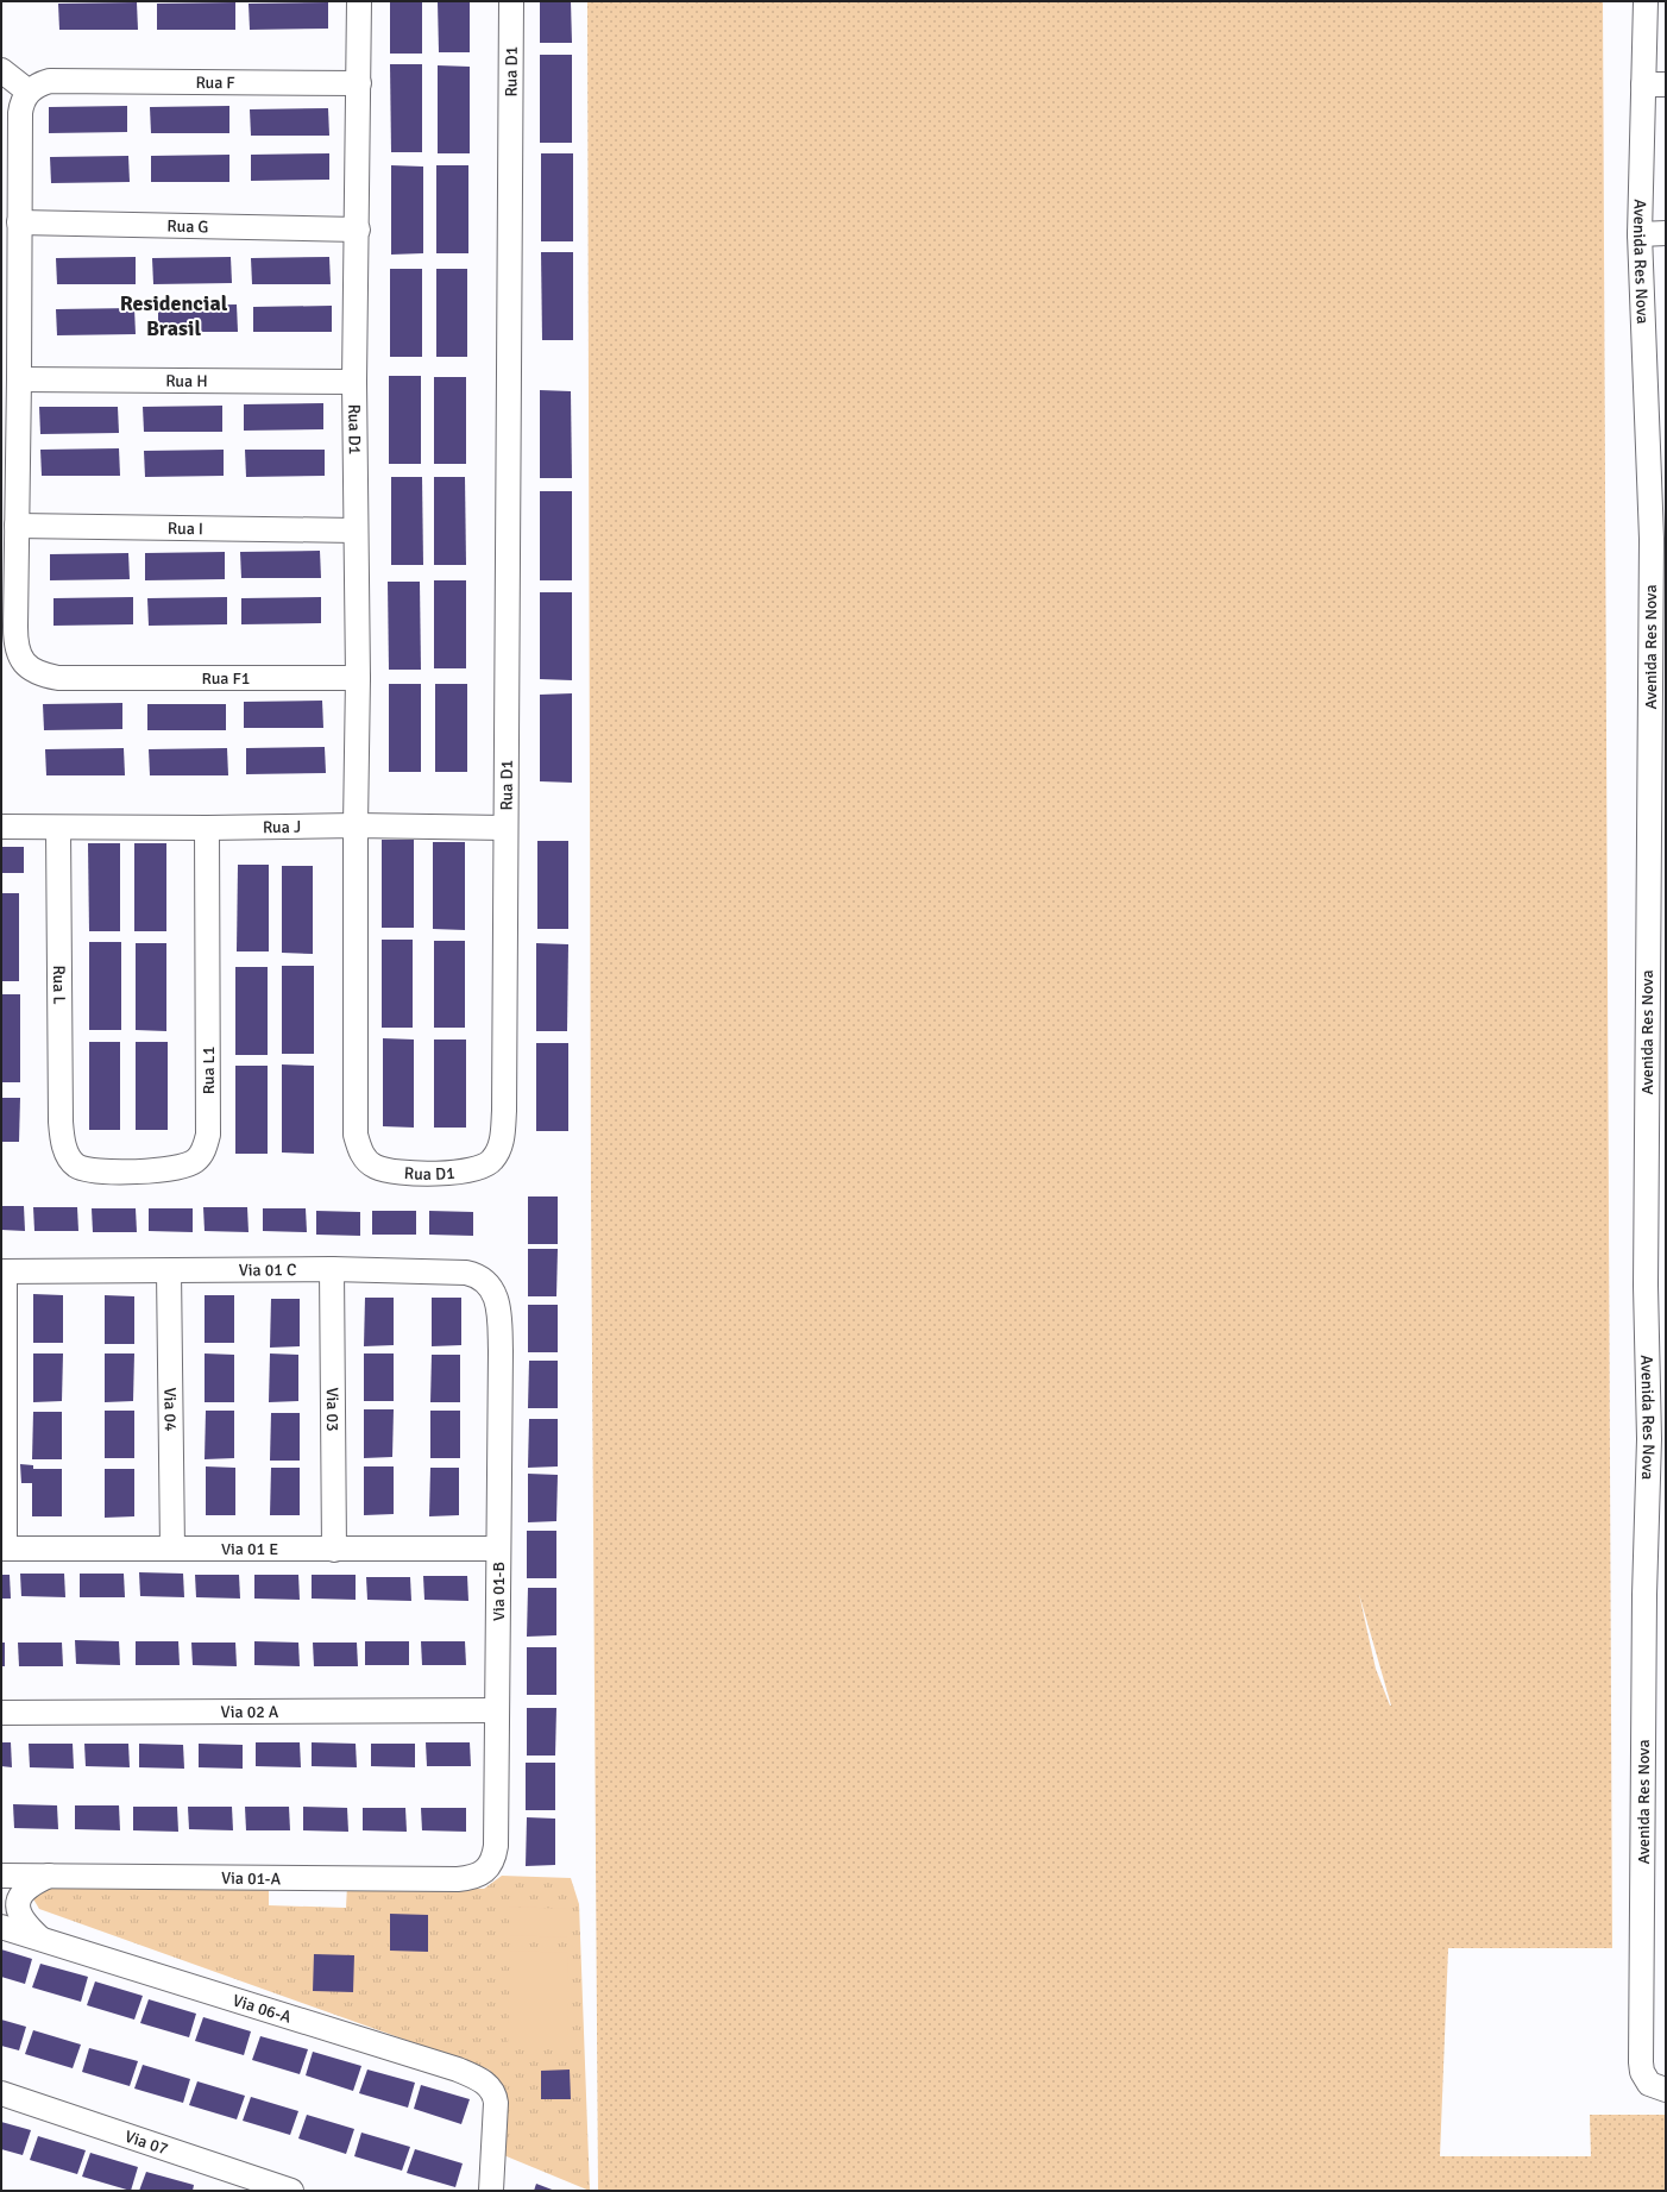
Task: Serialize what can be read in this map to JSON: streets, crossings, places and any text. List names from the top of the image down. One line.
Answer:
{"streets":{"street":["Rua D1","Rua F","Rua G","Avenida Res Nova","Rua H","Rua I","Rua F1","Rua J","Rua L","Rua L1","Via 01 C","Via 04","Via 03","Via 01 E","Via 01-B","Via 02 A","Via 01-A","Via 06-A","Via 07"]},"crossings":[["Rua D1","Rua F"],["Rua D1","Rua G"],["Rua D1","Rua H"],["Rua D1","Rua I"],["Rua D1","Rua F1"],["Rua D1","Rua J"],["Rua F","Rua F1"],["Rua G","Rua F1"],["Rua H","Rua F1"],["Rua I","Rua F1"],["Rua J","Rua L"],["Rua J","Rua L1"],["Rua L","Rua L1"],["Via 01 C","Via 04"],["Via 01 C","Via 03"],["Via 01 C","Via 01-B"],["Via 04","Via 01 E"],["Via 03","Via 01 E"],["Via 01 E","Via 01-B"],["Via 01-B","Via 02 A"],["Via 01-B","Via 01-A"]],"districts":["Residencial Brasil"]}
